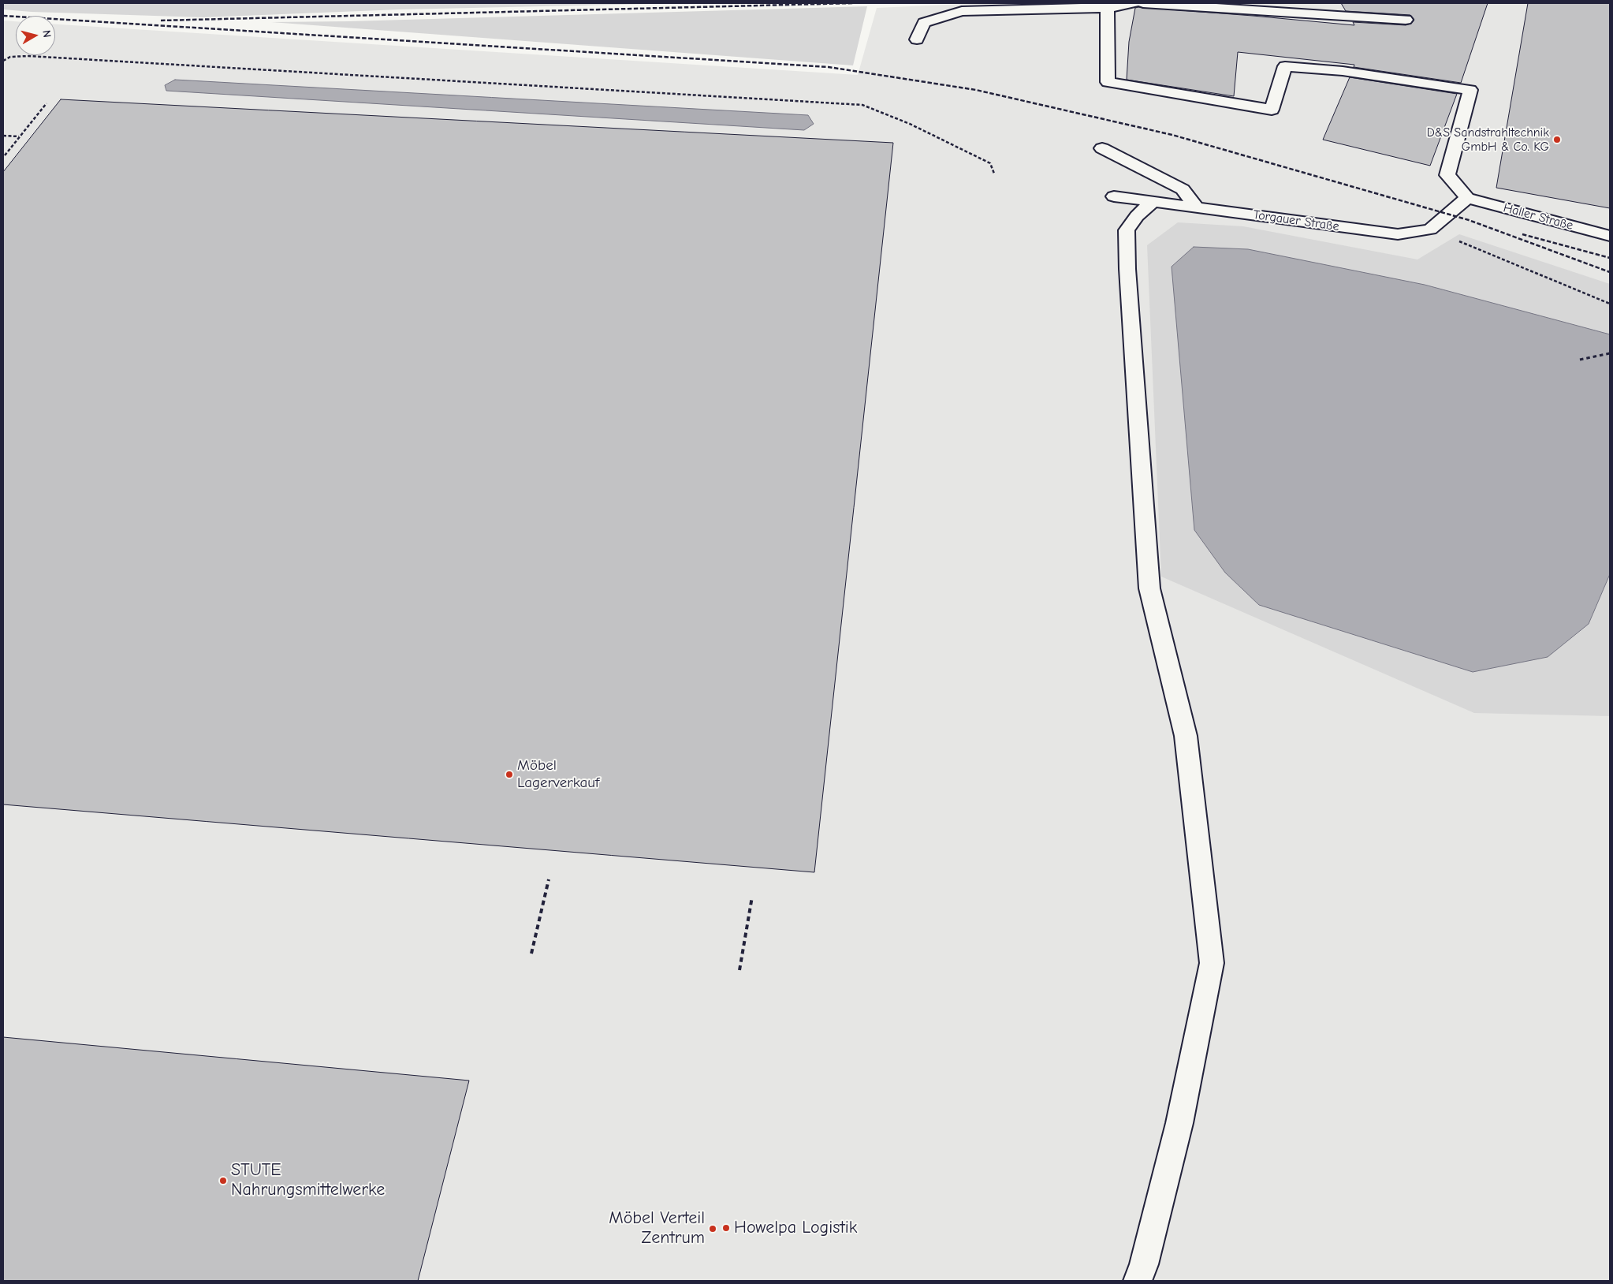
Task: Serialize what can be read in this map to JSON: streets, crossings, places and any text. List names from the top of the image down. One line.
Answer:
{"streets":{"lane":["Haller Straße","Torgauer Straße"]},"places":["D&S Sandstrahltechnik GmbH & Co. KG","Möbel Lagerverkauf","STUTE Nahrungsmittelwerke","Howelpa Logistik","Möbel Verteil Zentrum"],"north":"right"}
